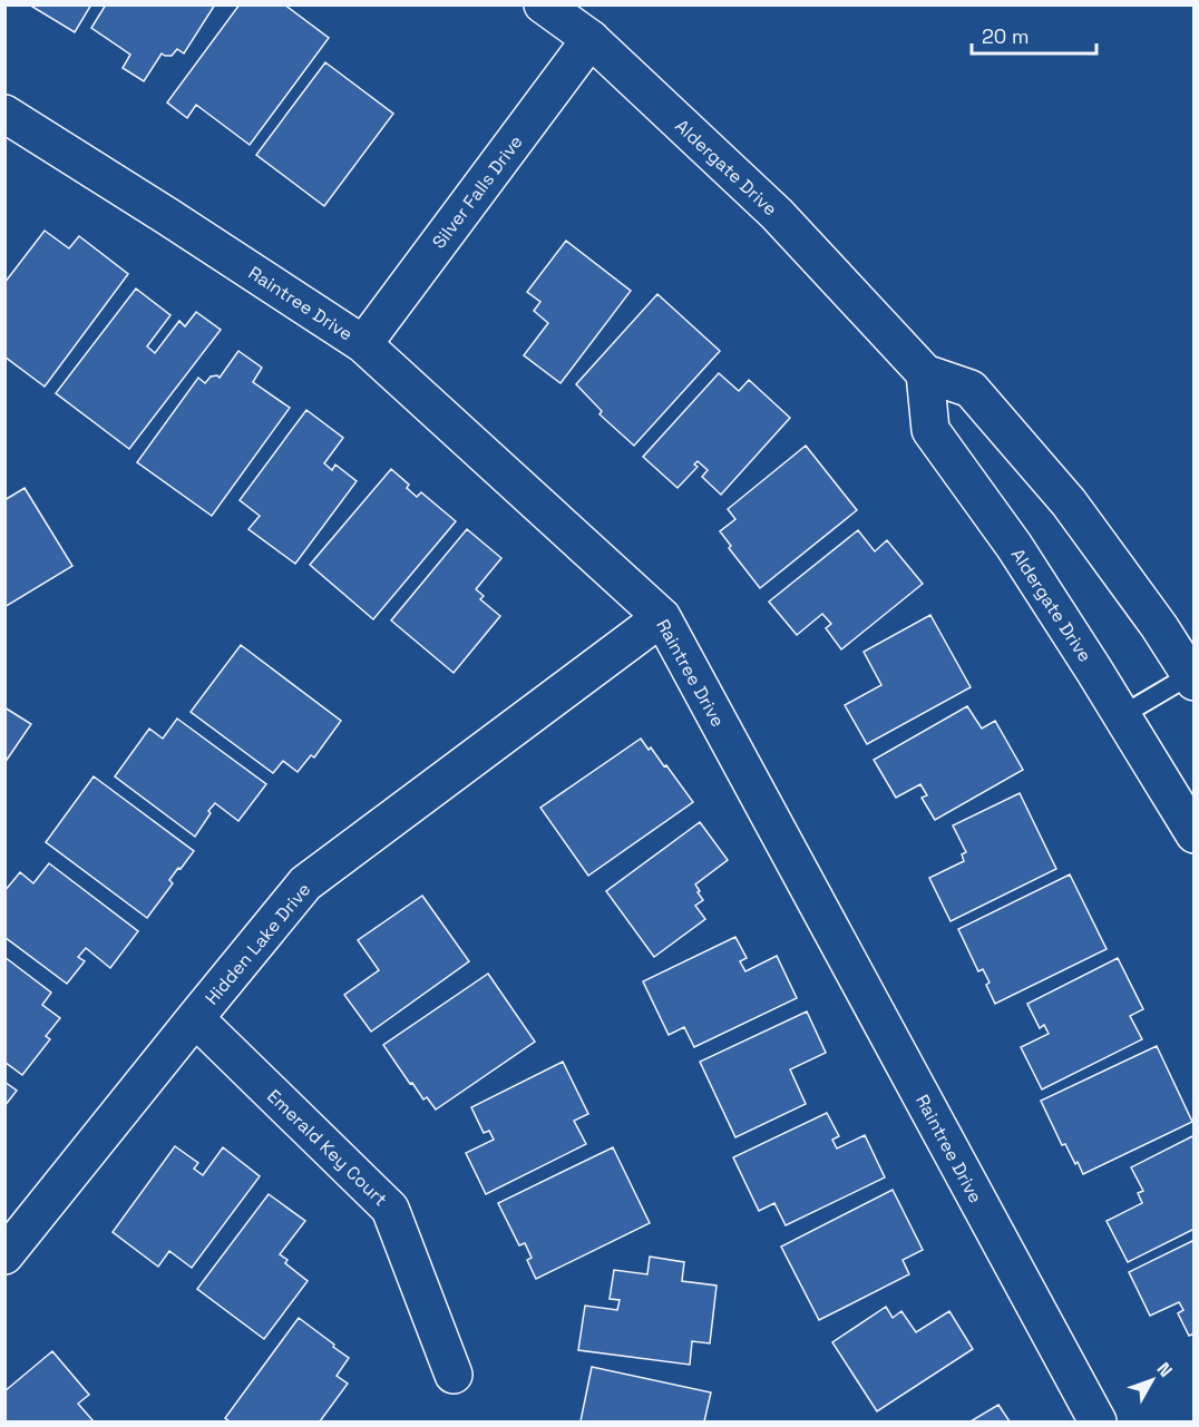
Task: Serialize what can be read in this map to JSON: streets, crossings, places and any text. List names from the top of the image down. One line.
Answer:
{"streets":{"street":["Aldergate Drive","Silver Falls Drive","Raintree Drive","Hidden Lake Drive","Emerald Key Court"]},"crossings":[["Aldergate Drive","Silver Falls Drive"],["Silver Falls Drive","Raintree Drive"],["Raintree Drive","Hidden Lake Drive"],["Hidden Lake Drive","Emerald Key Court"]],"scale_bar":"20 m","north":"top right"}
